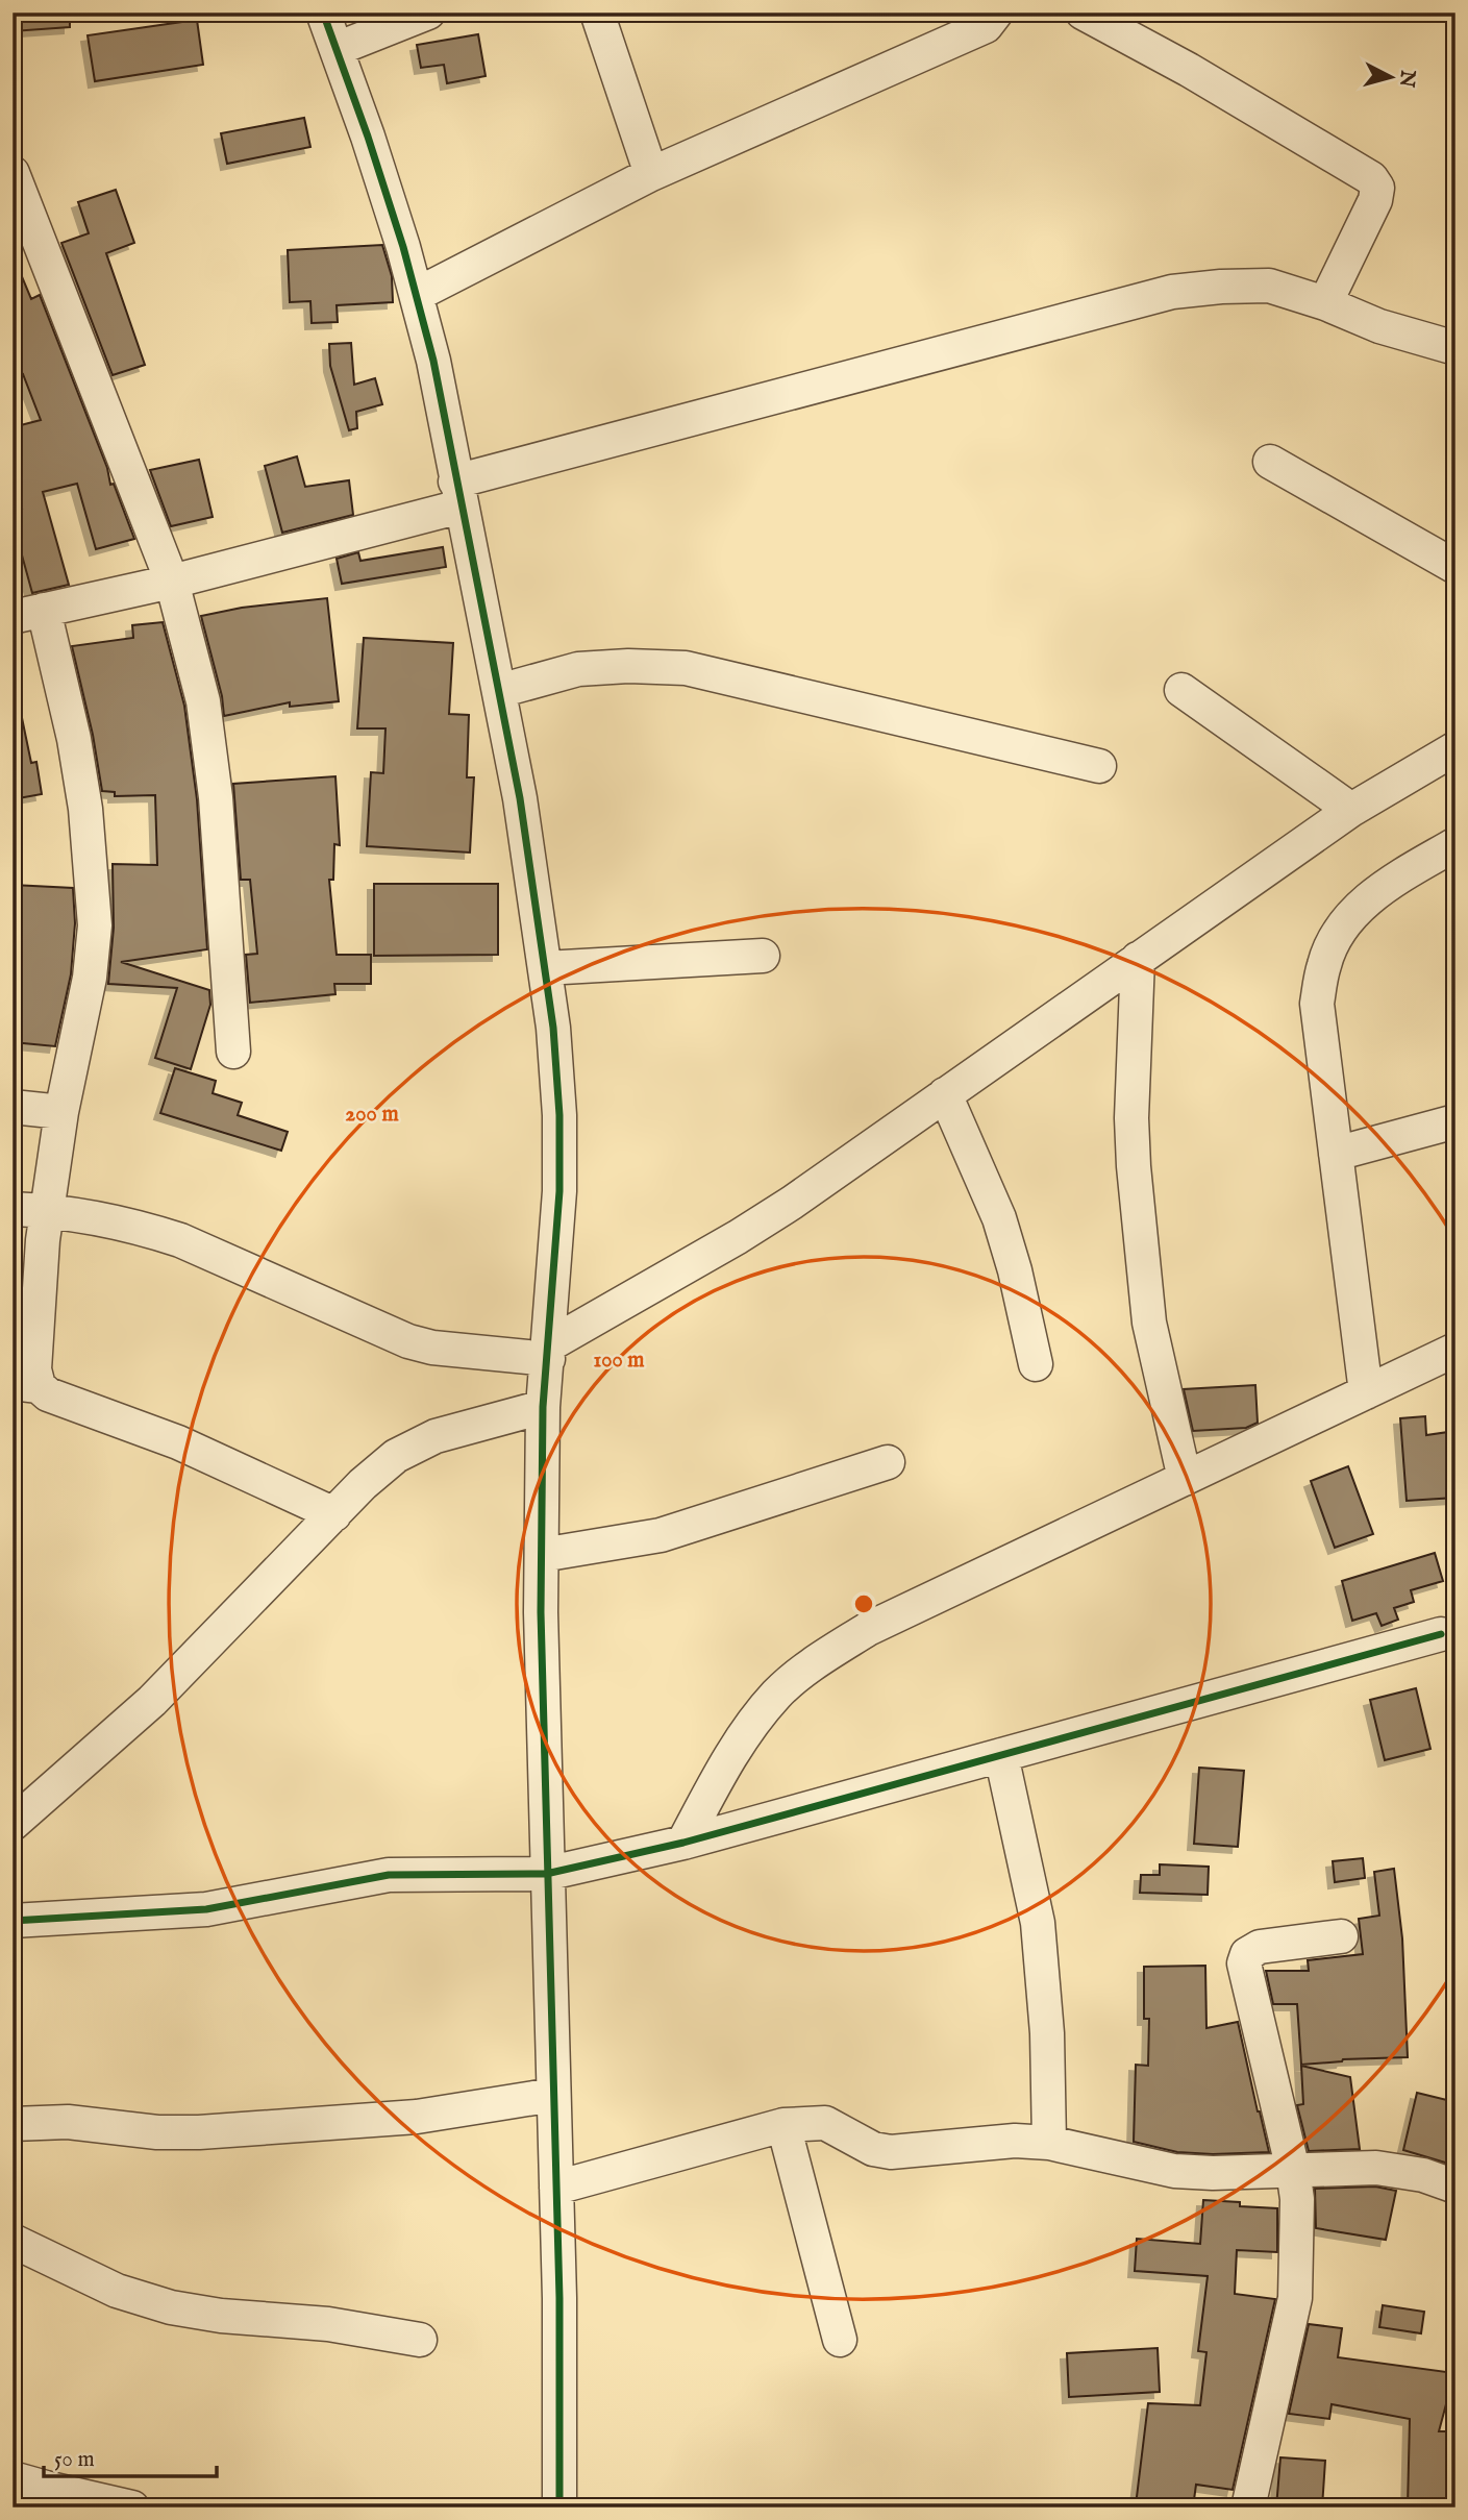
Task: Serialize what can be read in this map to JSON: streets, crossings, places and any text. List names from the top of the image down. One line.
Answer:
{"scale_bar":"50 m","north":"right","rings":["200 m","100 m"]}
